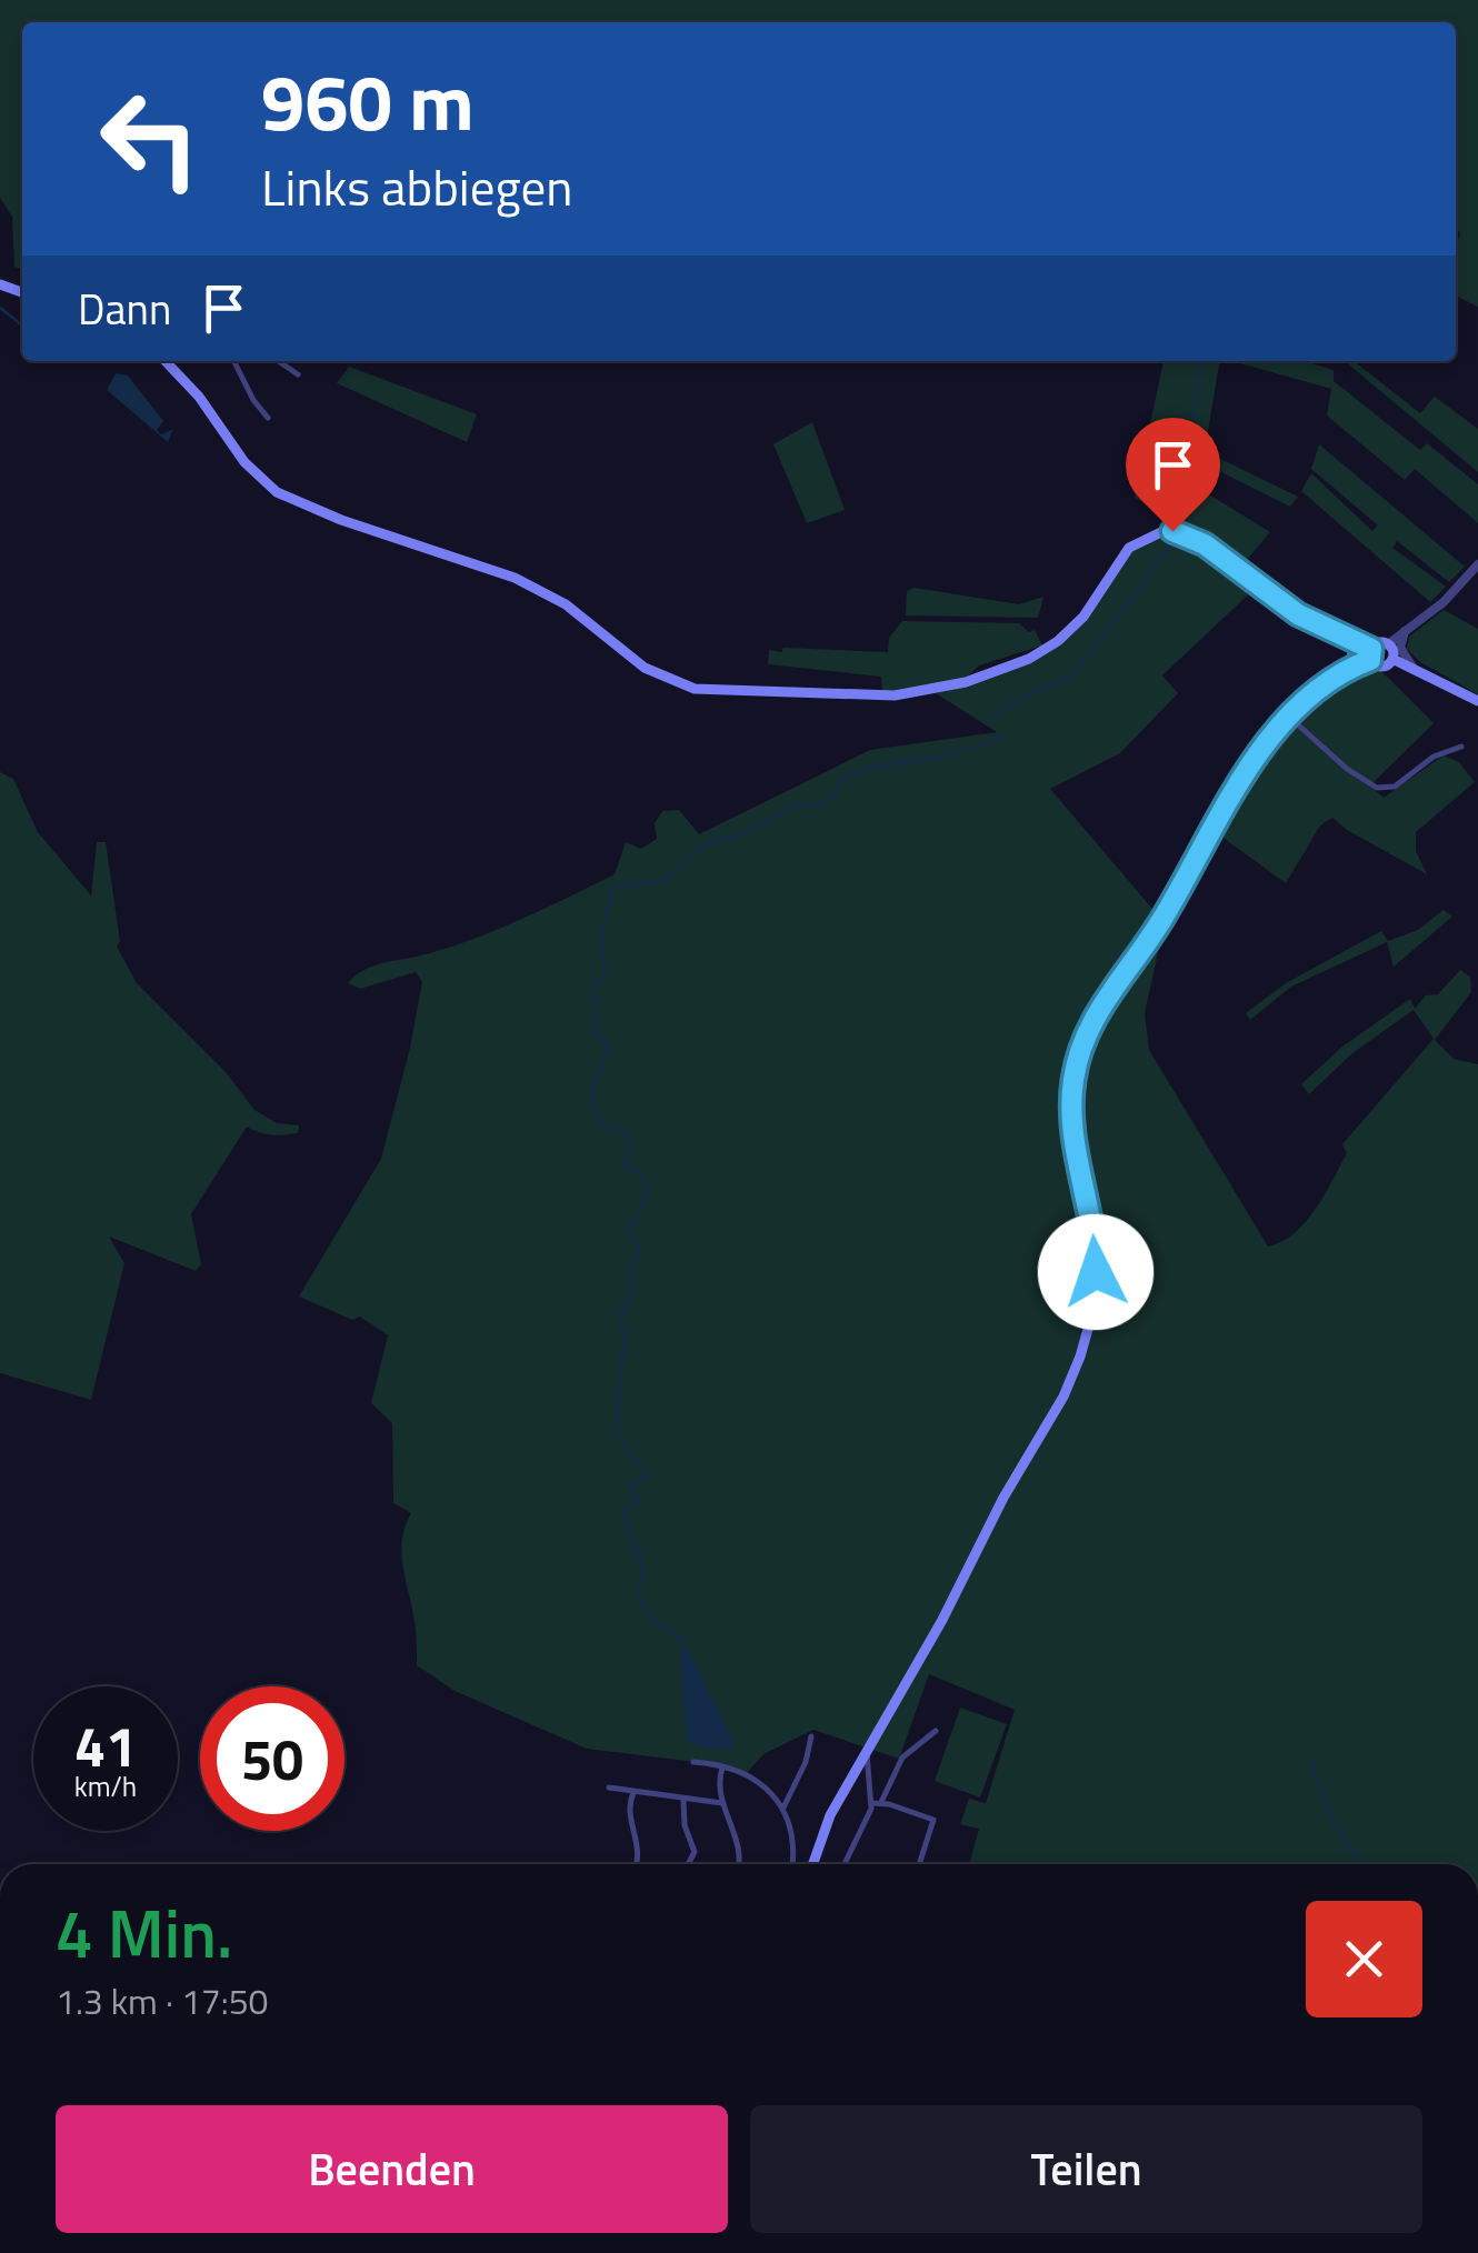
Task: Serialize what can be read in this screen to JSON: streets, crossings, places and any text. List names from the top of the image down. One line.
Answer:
{"page":{"turn":["960 m","Links abbiegen"],"then":"Dann","speed":"41 km/h","limit":"50","heading":["4 Min.","1.3 km · 17:50"],"buttons":["Beenden","Teilen"]}}
